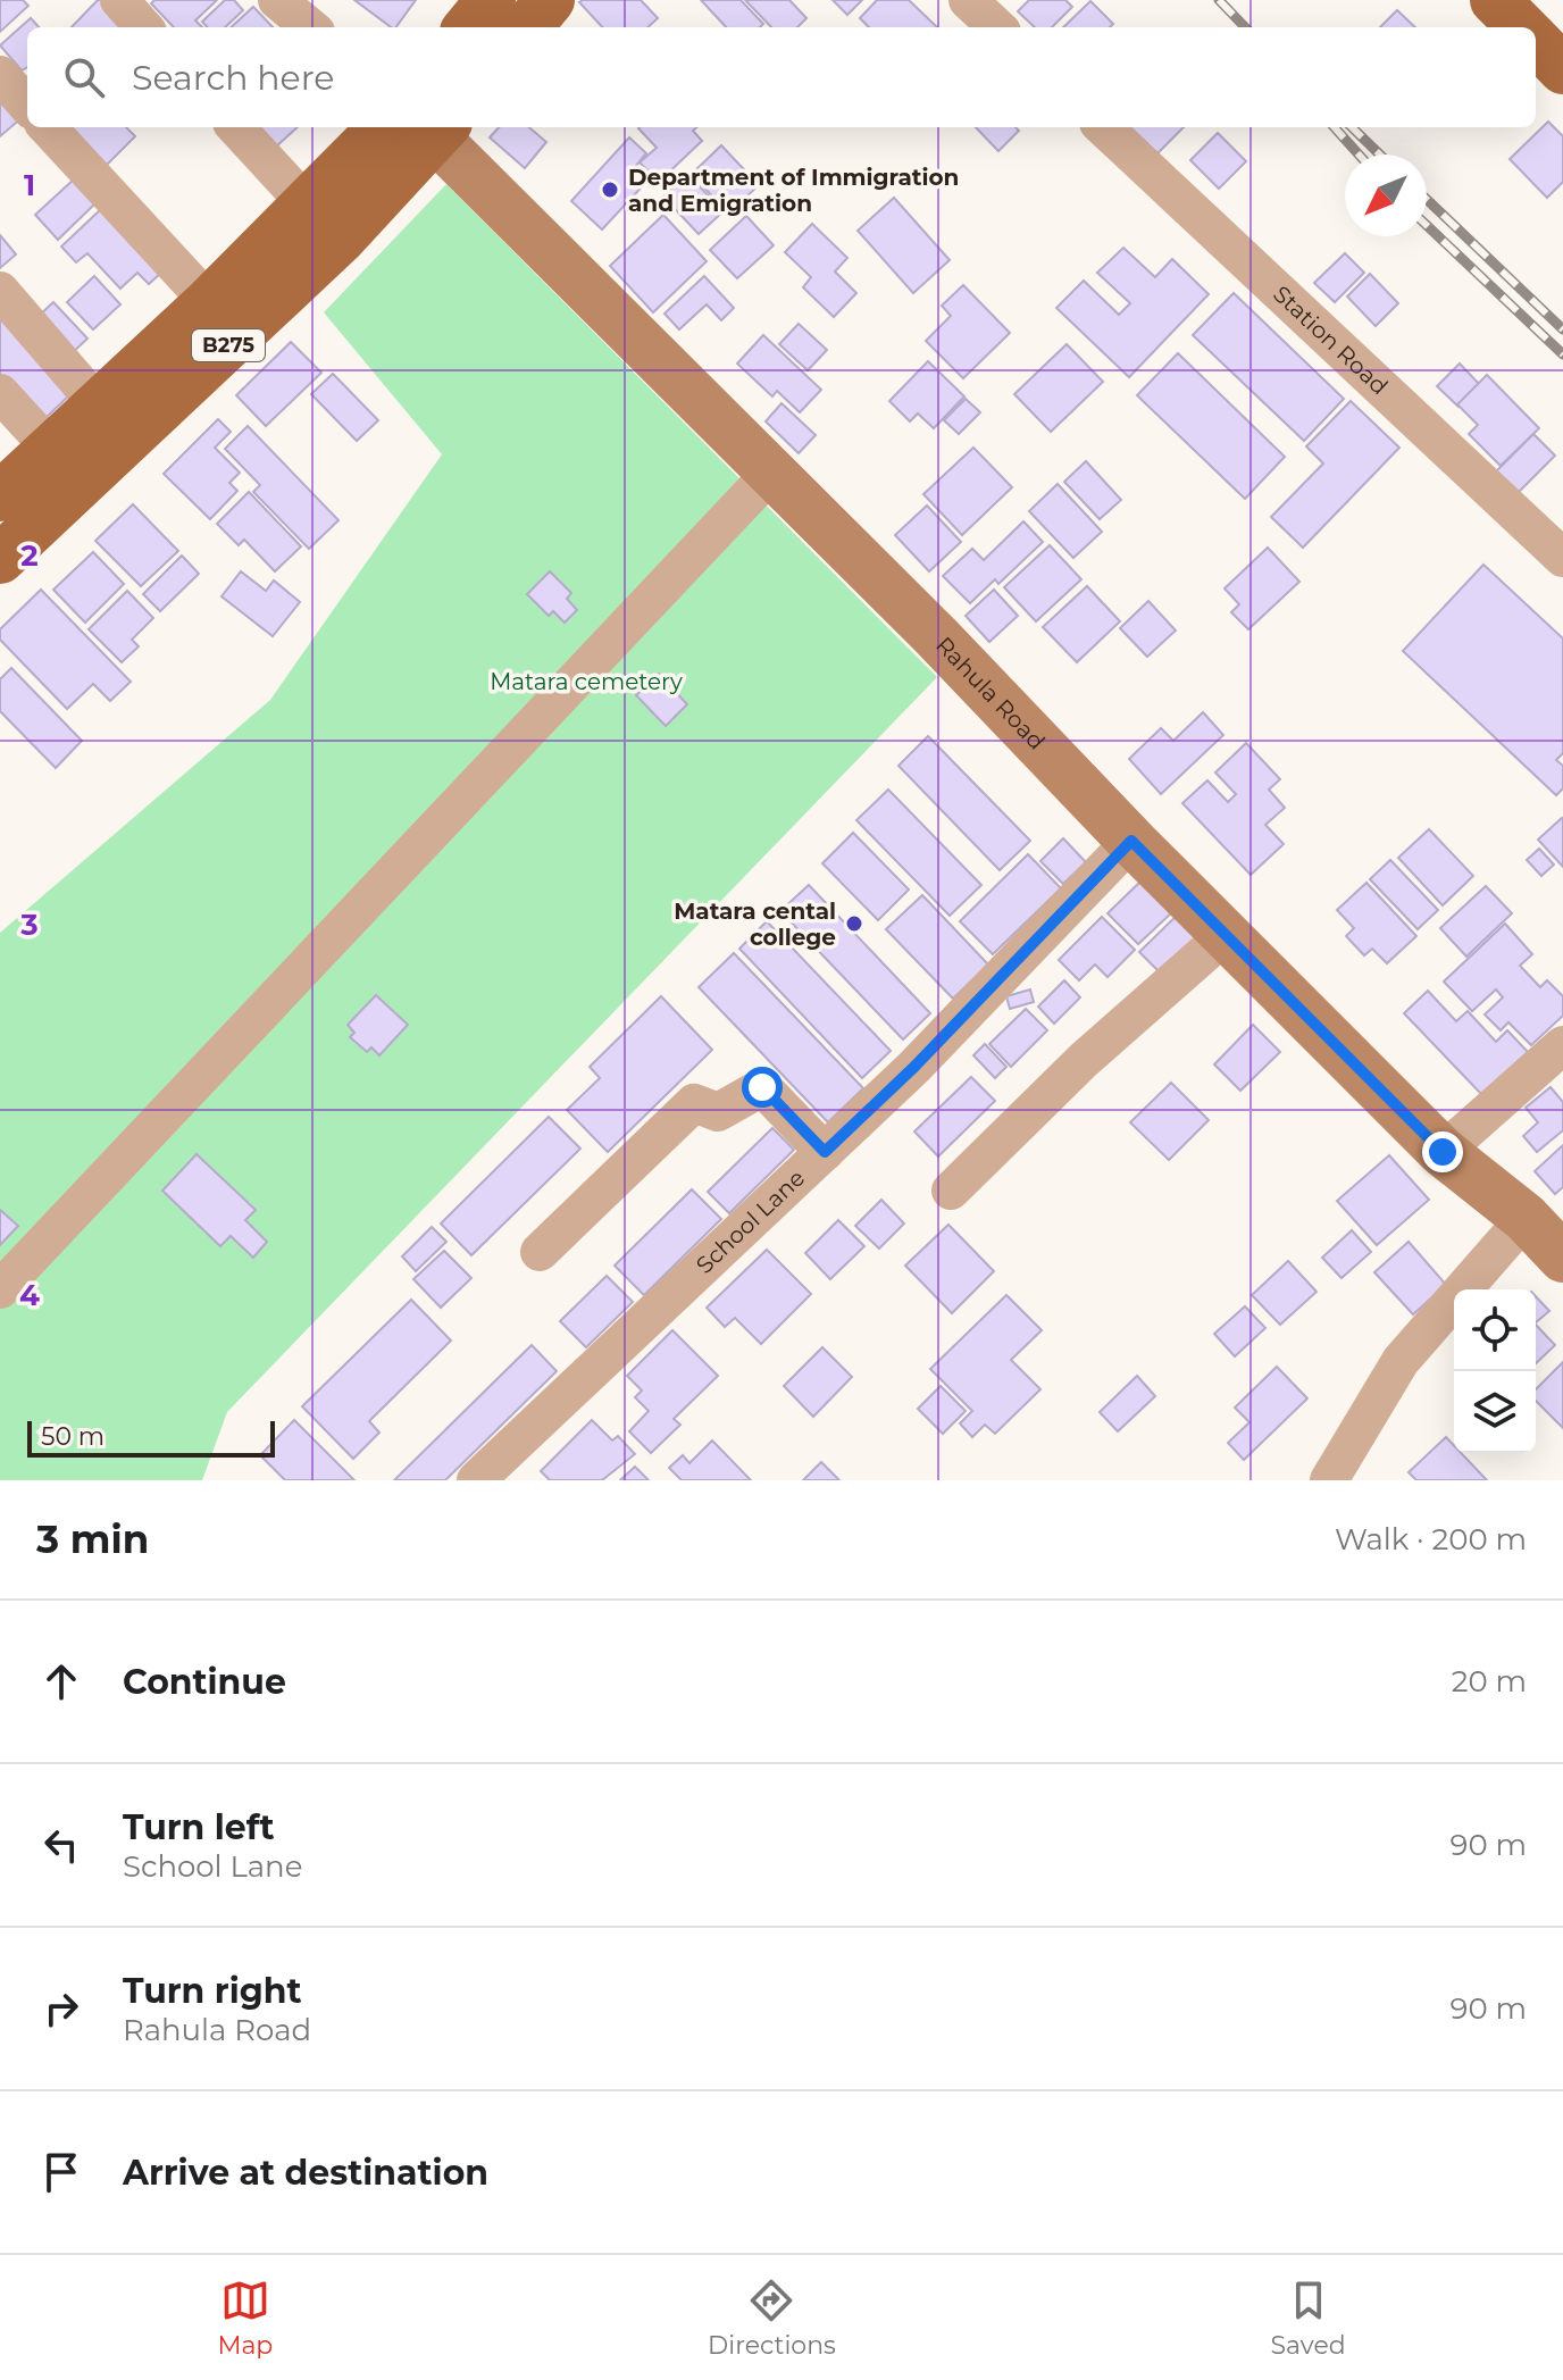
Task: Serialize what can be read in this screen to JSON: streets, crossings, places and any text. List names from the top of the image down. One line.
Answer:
{"streets":{"main road":["B275","Rahula Road"],"street":["Station Road","School Lane"]},"crossings":[["B275","Rahula Road"],["Rahula Road","School Lane"]],"parks":["Matara cemetery"],"places":["Department of Immigration and Emigration","Matara cental college"],"scale_bar":"50 m","north":"bottom left","page":{"search":"Search here","scale":"50 m","heading":["3 min","Walk · 200 m"],"list":[["Continue","20 m"],["Turn left","School Lane","90 m"],["Turn right","Rahula Road","90 m"],"Arrive at destination"],"nav":["Map","Directions","Saved"]},"grid":{"rows":["1","2","3","4"]}}
